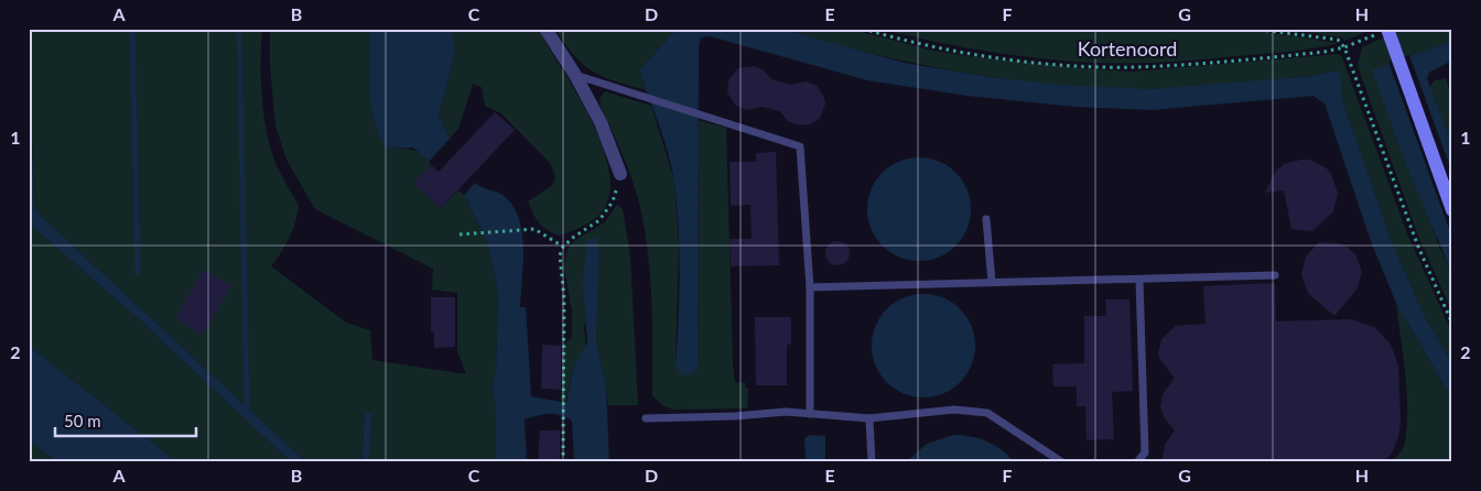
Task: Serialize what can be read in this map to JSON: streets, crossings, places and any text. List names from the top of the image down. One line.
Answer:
{"streets":{"path":["Kortenoord"]},"scale_bar":"50 m","grid":{"columns":["A","B","C","D","E","F","G","H"],"rows":["1","2"]}}
